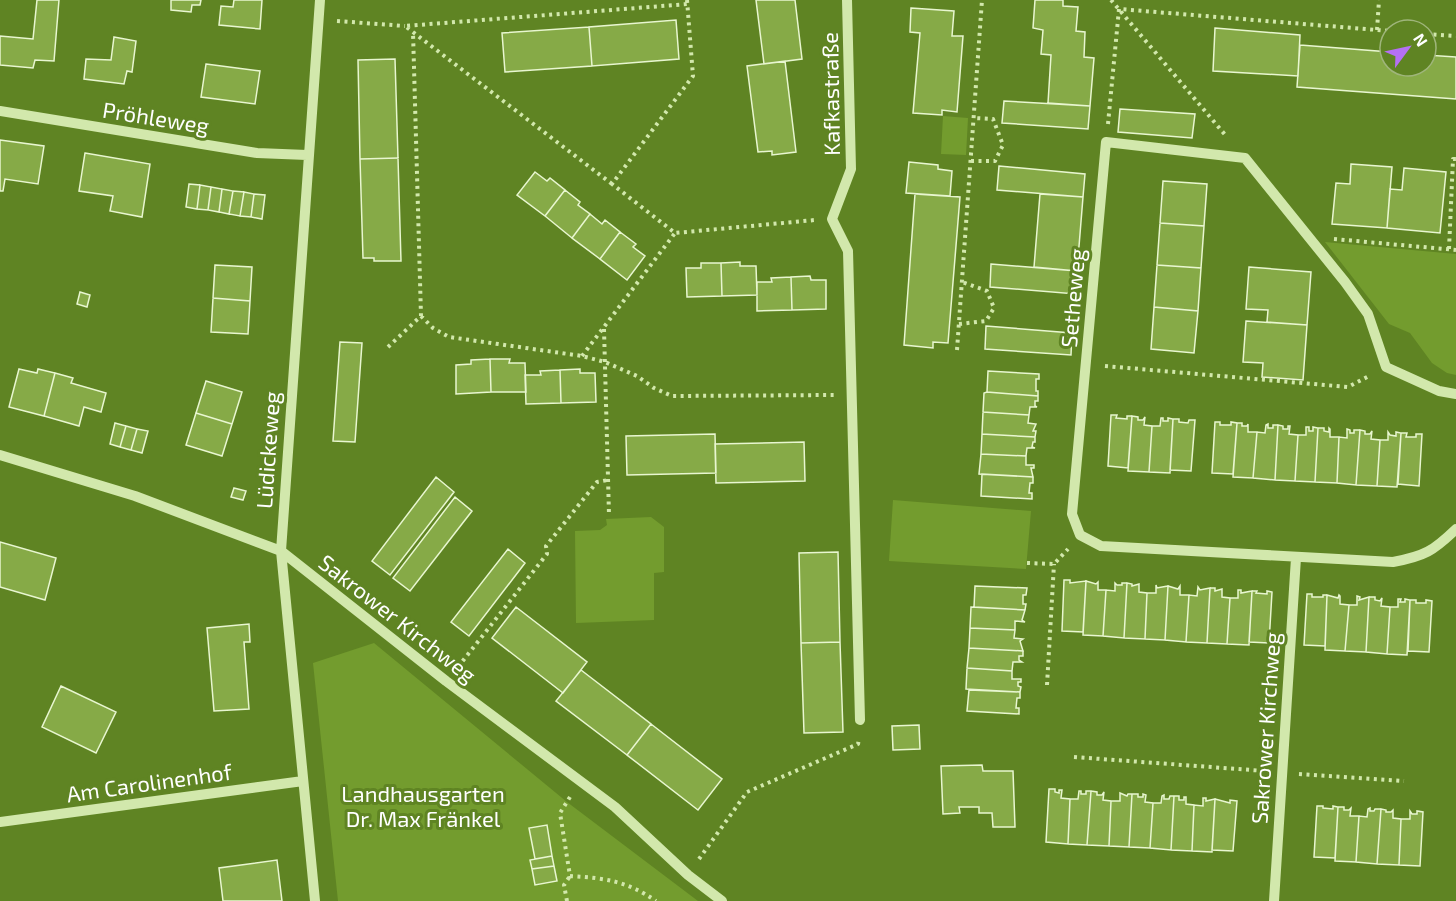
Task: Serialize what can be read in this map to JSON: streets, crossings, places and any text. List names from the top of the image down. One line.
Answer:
{"streets":{"street":["Kafkastraße","Pröhleweg","Setheweg","Lüdickeweg","Sakrower Kirchweg","Am Carolinenhof"]},"crossings":[["Pröhleweg","Lüdickeweg"],["Lüdickeweg","Sakrower Kirchweg"],["Lüdickeweg","Am Carolinenhof"]],"parks":["Landhausgarten Dr. Max Fränkel"],"north":"top right"}
